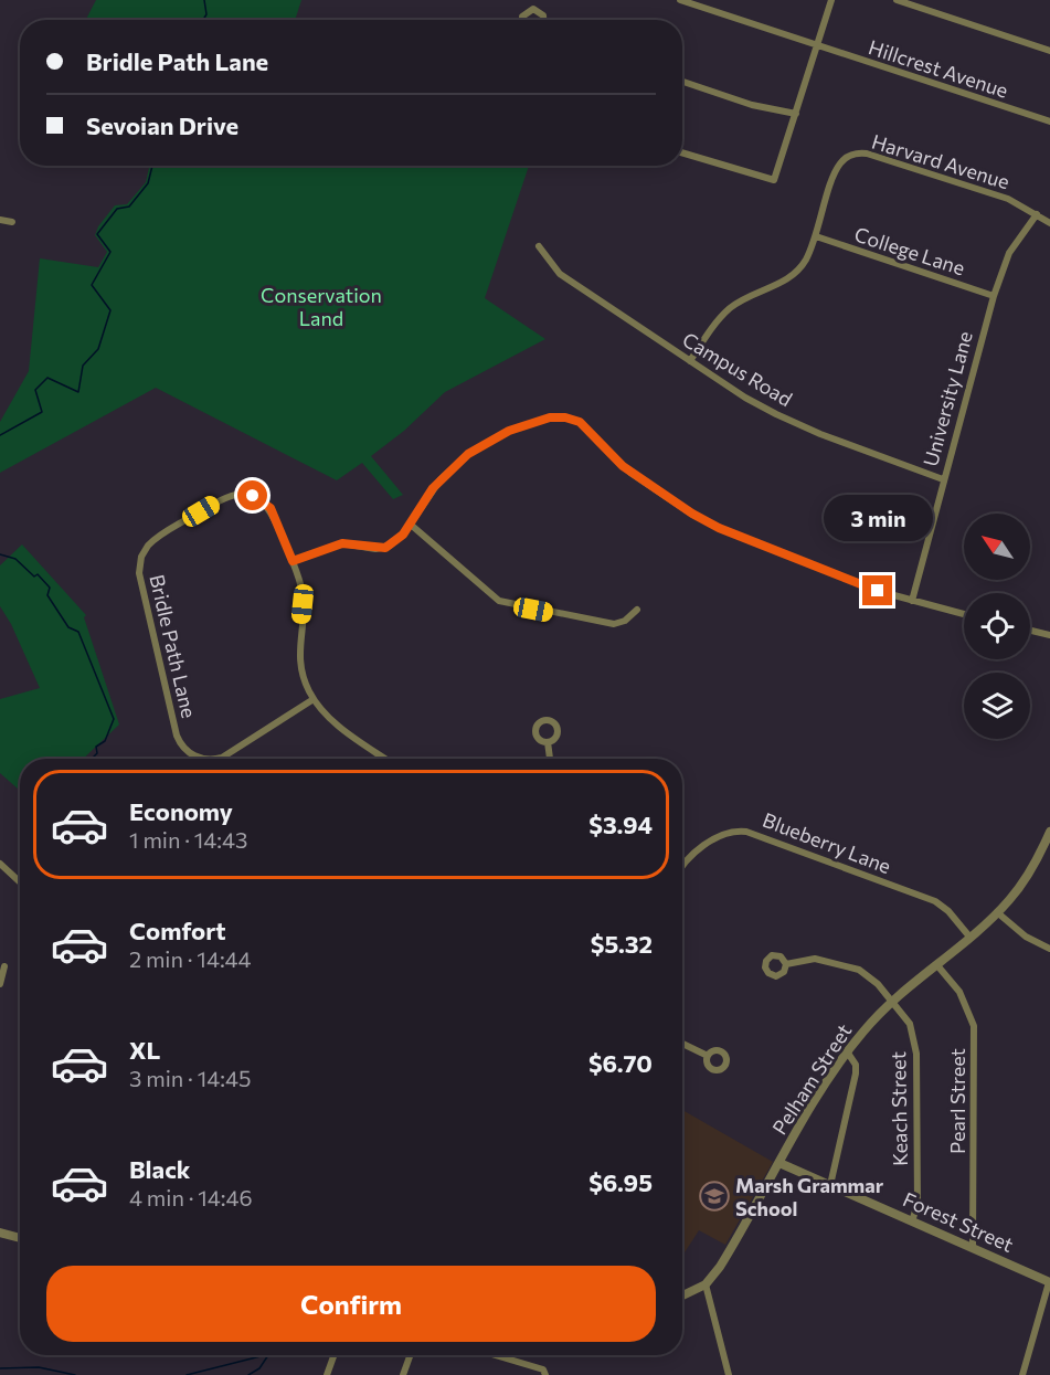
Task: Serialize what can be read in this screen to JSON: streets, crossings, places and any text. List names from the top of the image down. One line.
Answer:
{"streets":{"street":["Hillcrest Avenue","Harvard Avenue","College Lane","Campus Road","University Lane","Bridle Path Lane","Blueberry Lane","Pelham Street","Pearl Street","Keach Street","Forest Street"]},"crossings":[["Harvard Avenue","College Lane"],["Harvard Avenue","Campus Road"],["Harvard Avenue","University Lane"],["College Lane","University Lane"],["Campus Road","University Lane"],["Blueberry Lane","Pelham Street"],["Pelham Street","Pearl Street"],["Pelham Street","Keach Street"],["Pelham Street","Forest Street"],["Pearl Street","Forest Street"],["Keach Street","Forest Street"]],"parks":["Conservation Land"],"places":{"school or university":["Marsh Grammar School"]},"north":"top left","page":{"banner":["Bridle Path Lane","Sevoian Drive"],"bubble":"3 min","list":[{"name":"Economy","note":"1 min · 14:43","value":"$3.94"},{"name":"Comfort","note":"2 min · 14:44","value":"$5.32"},{"name":"XL","note":"3 min · 14:45","value":"$6.70"},{"name":"Black","note":"4 min · 14:46","value":"$6.95"}],"buttons":"Confirm"}}
